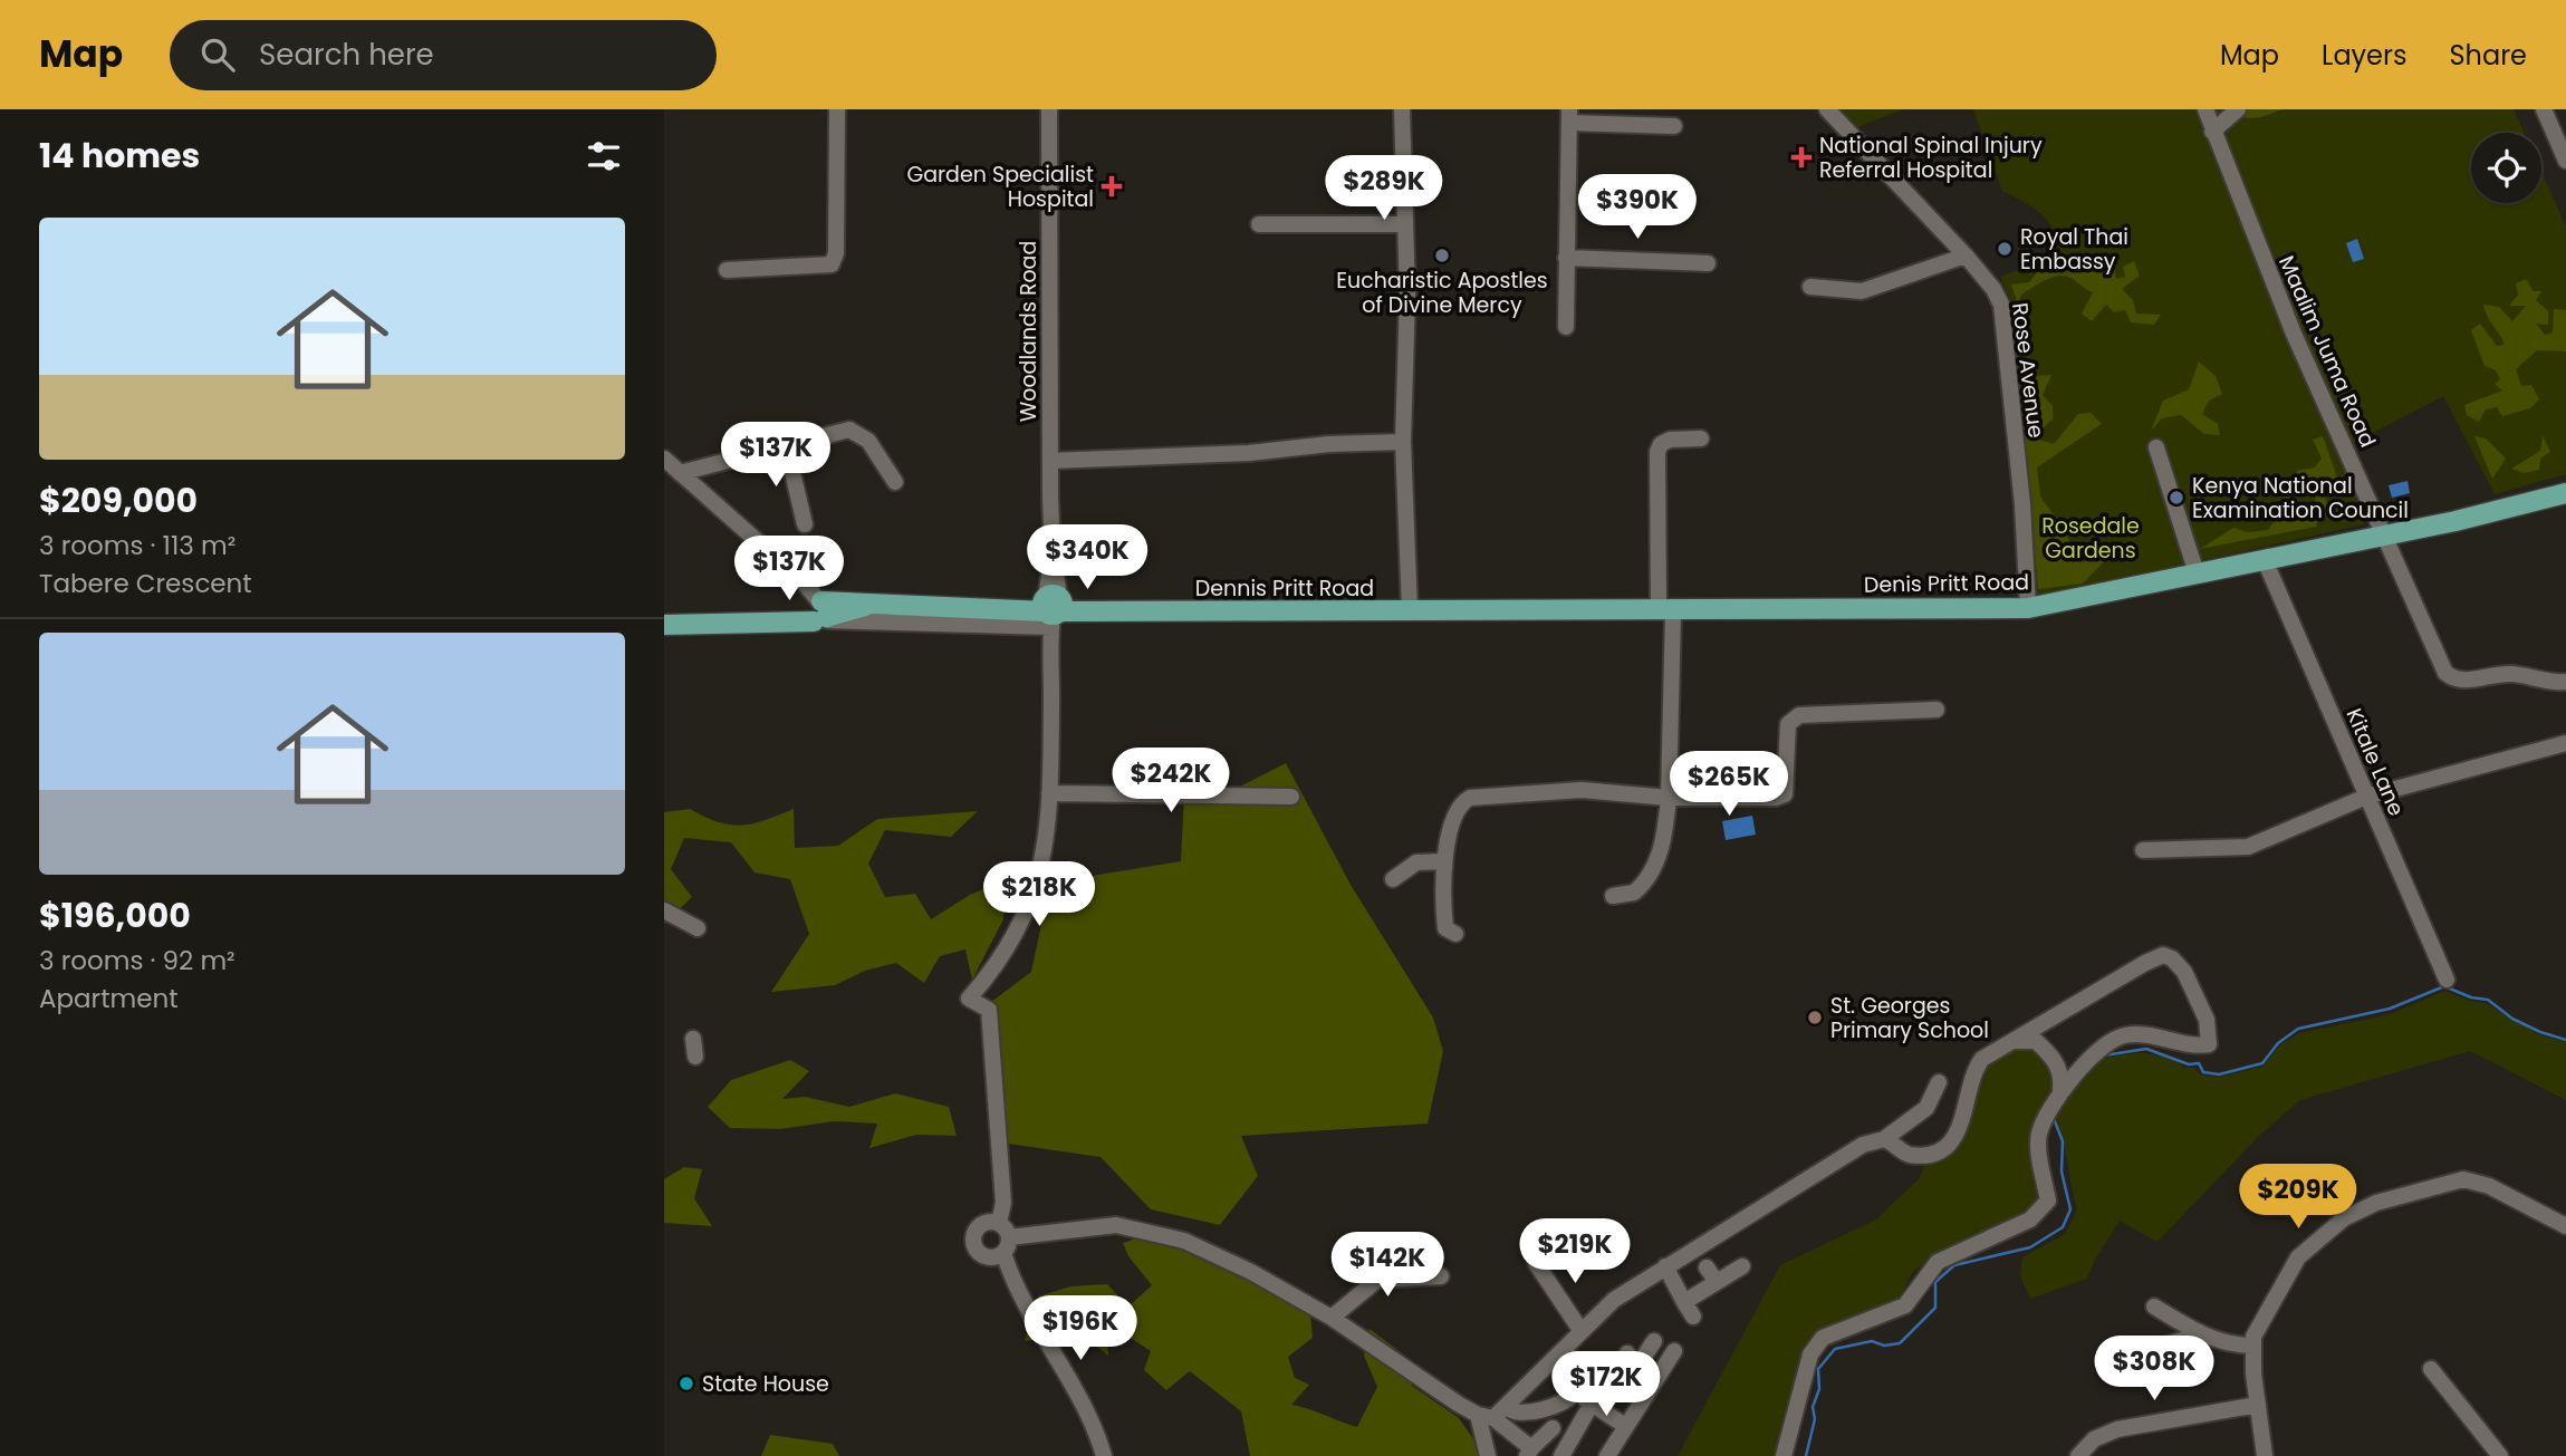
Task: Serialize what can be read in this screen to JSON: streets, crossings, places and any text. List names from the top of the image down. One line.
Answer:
{"streets":{"main road":["Denis Pritt Road","Dennis Pritt Road"],"street":["Woodlands Road","Maalim Juma Road","Rose Avenue","Kitale Lane"]},"crossings":[["Woodlands Road","Dennis Pritt Road"],["Maalim Juma Road","Denis Pritt Road"],["Rose Avenue","Denis Pritt Road"],["Denis Pritt Road","Dennis Pritt Road"],["Denis Pritt Road","Kitale Lane"]],"parks":["Rosedale Gardens"],"places":{"health":["National Spinal Injury Referral Hospital","Garden Specialist Hospital"],"other":["Royal Thai Embassy","Eucharistic Apostles of Divine Mercy","Kenya National Examination Council","St. Georges Primary School","State House"]},"page":{"header":"Map","search":"Search here","nav":["Map","Layers","Share"],"heading":"14 homes","price":["$289K","$390K","$137K","$340K","$137K","$242K","$265K","$218K","$209K","$219K","$142K","$196K","$308K","$172K"],"list":[{"name":"$209,000","note":"3 rooms · 113 m² · Tabere Crescent"},{"name":"$196,000","note":"3 rooms · 92 m² · Apartment"}]}}
